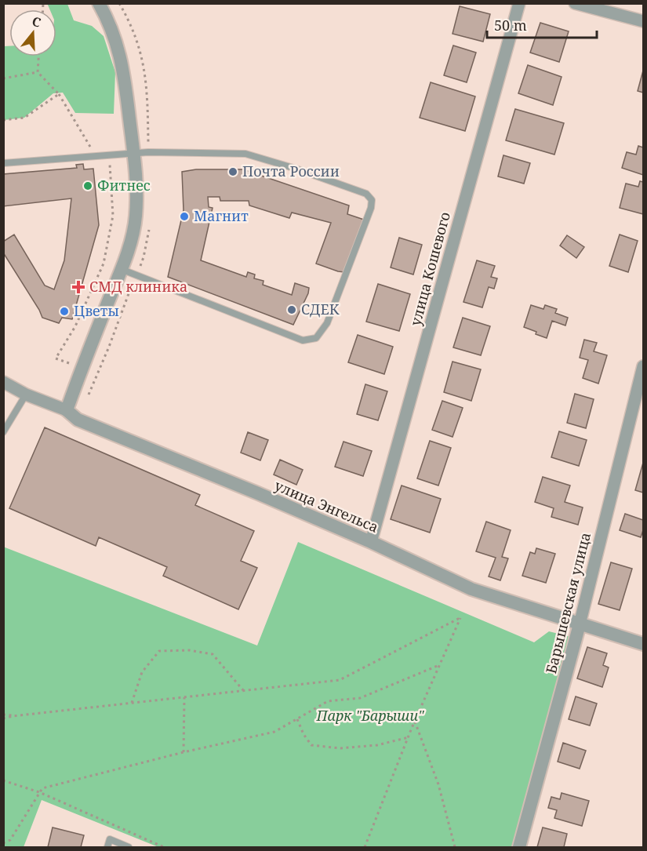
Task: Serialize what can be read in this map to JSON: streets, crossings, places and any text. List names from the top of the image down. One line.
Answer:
{"streets":{"street":["улица Кошевого","улица Энгельса","Барышевская улица"]},"crossings":[["улица Кошевого","улица Энгельса"],["улица Энгельса","Барышевская улица"]],"parks":["Парк \"Барыши\""],"places":{"other":["Почта России","Фитнес","Магнит","СДЕК","Цветы"],"health":["СМД клиника"]},"scale_bar":"50 m","north":"top"}
